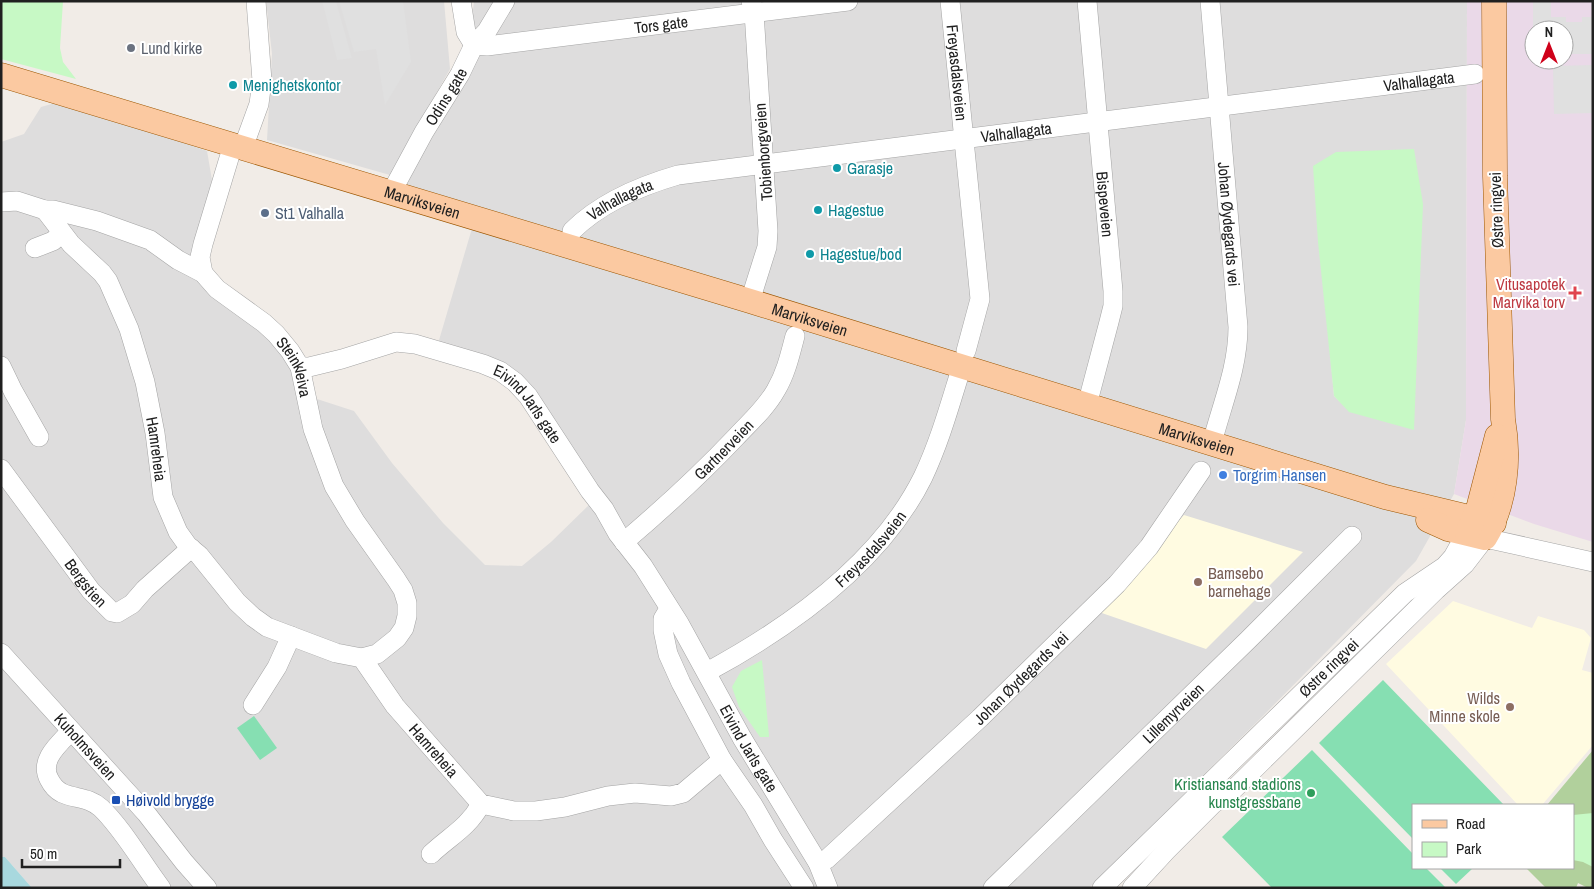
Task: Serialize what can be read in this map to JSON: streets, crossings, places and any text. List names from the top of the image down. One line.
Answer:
{"streets":{"main road":["Marviksveien","Østre ringvei"],"street":["Tors gate","Freyasdalsveien","Valhallagata","Odins gate","Tobienborgveien","Bispeveien","Johan Øydegards vei","Steinkleiva","Eivind Jarls gate","Hamreheia","Gartnerveien","Bergstien","Lillemyrveien","Kuholmsveien"]},"crossings":[["Tors gate","Odins gate"],["Tors gate","Tobienborgveien"],["Freyasdalsveien","Valhallagata"],["Freyasdalsveien","Marviksveien"],["Freyasdalsveien","Eivind Jarls gate"],["Valhallagata","Tobienborgveien"],["Valhallagata","Bispeveien"],["Valhallagata","Johan Øydegards vei"],["Odins gate","Marviksveien"],["Tobienborgveien","Marviksveien"],["Marviksveien","Bispeveien"],["Marviksveien","Østre ringvei"],["Marviksveien","Johan Øydegards vei"],["Johan Øydegards vei","Eivind Jarls gate"],["Steinkleiva","Eivind Jarls gate"],["Steinkleiva","Hamreheia"],["Eivind Jarls gate","Gartnerveien"],["Hamreheia","Bergstien"]],"places":{"other":["Lund kirke","Menighetskontor","Garasje","Hagestue","St1 Valhalla","Hagestue/bod","Torgrim Hansen","Bamsebo barnehage","Wilds Minne skole","Kristiansand stadions kunstgressbane"],"health":["Vitusapotek Marvika torv"],"transit":["Høivold brygge"]},"legend":["Road","Park"],"scale_bar":"50 m","north":"top"}
